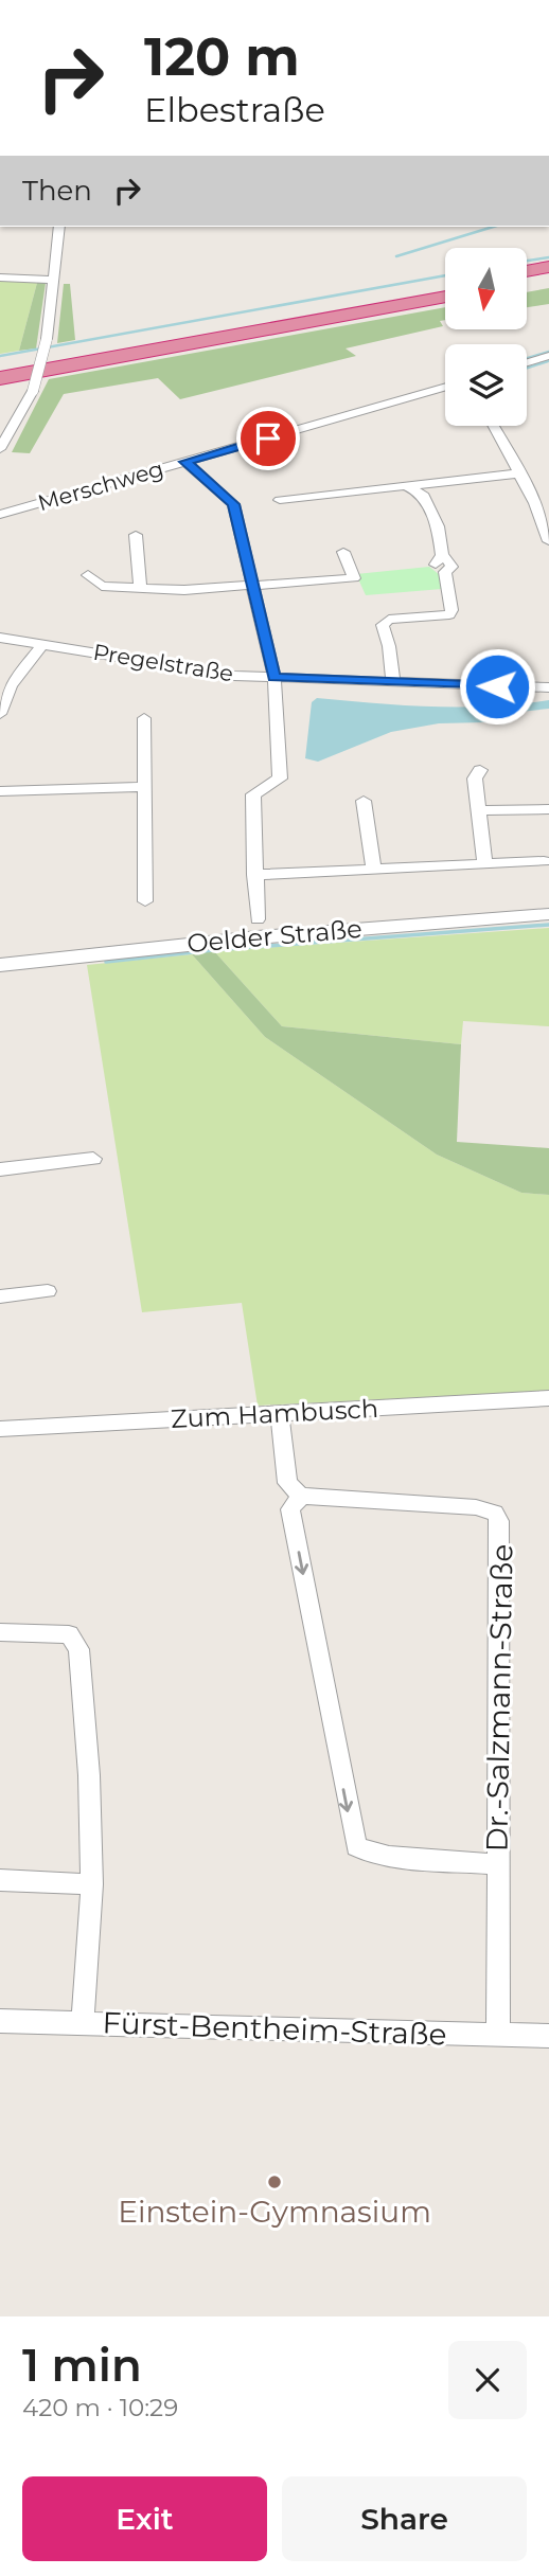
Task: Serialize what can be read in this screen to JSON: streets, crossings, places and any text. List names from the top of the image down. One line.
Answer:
{"streets":{"street":["Merschweg","Pregelstraße","Oelder Straße","Zum Hambusch","Dr.-Salzmann-Straße","Fürst-Bentheim-Straße"]},"crossings":[["Dr.-Salzmann-Straße","Fürst-Bentheim-Straße"]],"places":["Einstein-Gymnasium"],"north":"bottom","page":{"turn":["120 m","Elbestraße"],"then":"Then","heading":["1 min","420 m · 10:29"],"buttons":["Exit","Share"]}}
